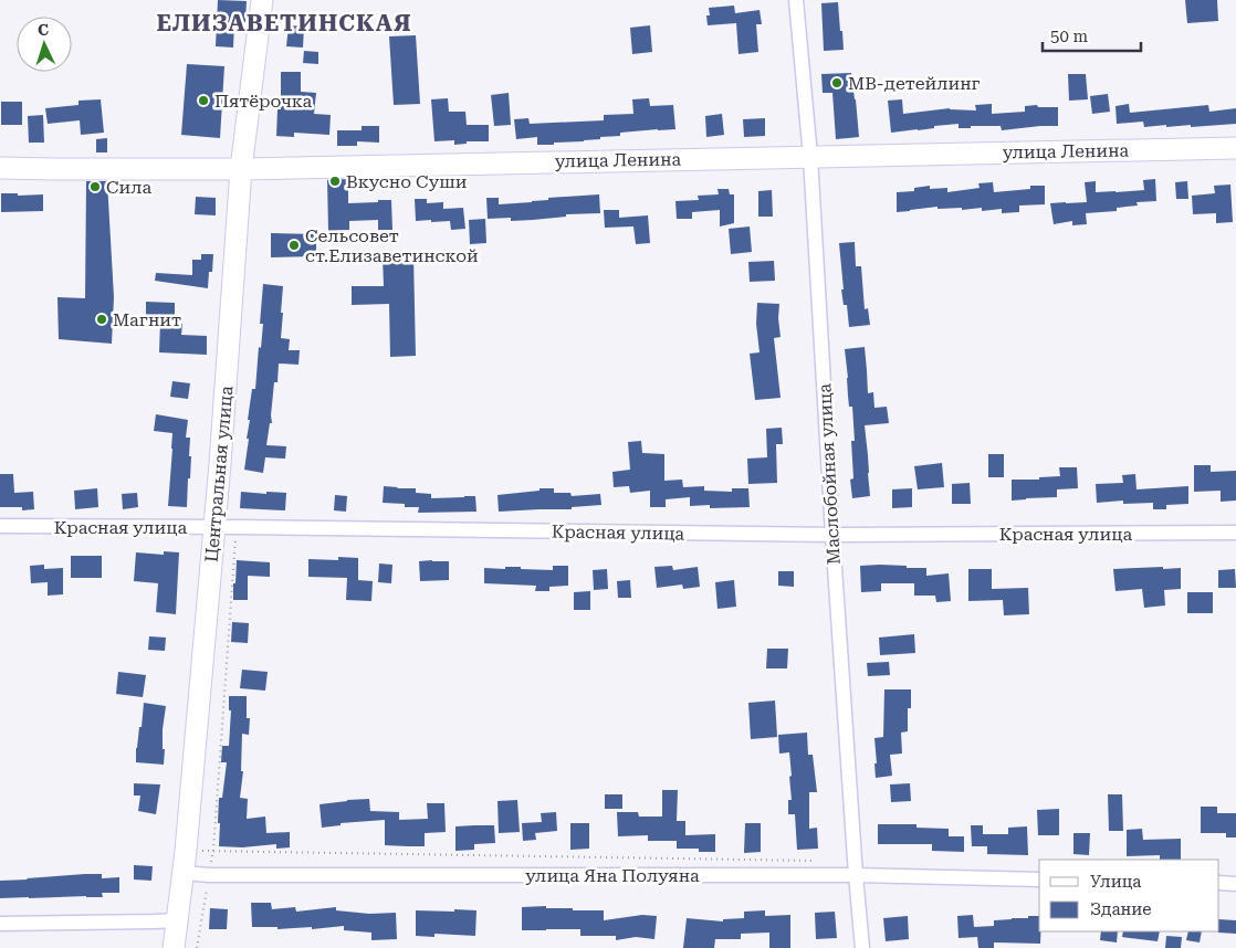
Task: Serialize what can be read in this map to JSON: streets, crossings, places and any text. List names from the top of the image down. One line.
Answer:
{"streets":{"street":["улица Ленина","Центральная улица","Маслобойная улица","Красная улица","улица Яна Полуяна"]},"crossings":[["улица Ленина","Центральная улица"],["улица Ленина","Маслобойная улица"],["Центральная улица","Красная улица"],["Центральная улица","улица Яна Полуяна"],["Маслобойная улица","Красная улица"],["Маслобойная улица","улица Яна Полуяна"]],"districts":["ЕЛИЗАВЕТИНСКАЯ"],"places":["MB-детейлинг","Пятёрочка","Вкусно Суши","Сила","Сельсовет ст.Елизаветинской","Магнит"],"legend":["Улица","Здание"],"scale_bar":"50 m","north":"top"}
